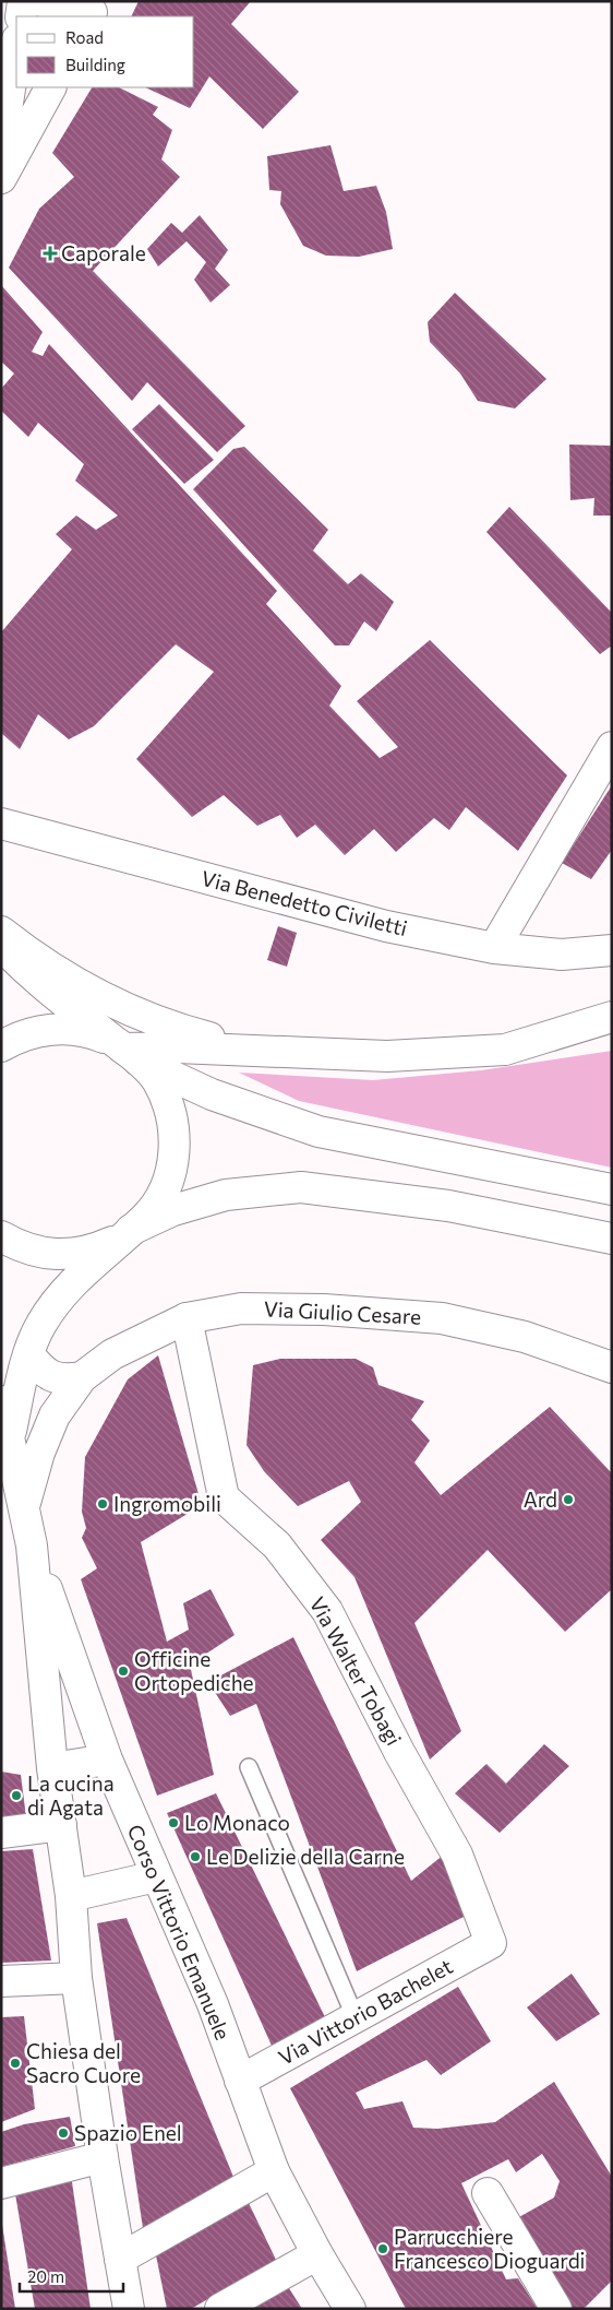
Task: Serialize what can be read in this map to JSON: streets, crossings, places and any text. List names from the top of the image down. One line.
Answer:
{"streets":{"main road":["Via Benedetto Civiletti","Via Giulio Cesare","Via Walter Tobagi","Corso Vittorio Emanuele","Via Vittorio Bachelet"]},"crossings":[["Via Giulio Cesare","Via Walter Tobagi"],["Via Walter Tobagi","Via Vittorio Bachelet"],["Corso Vittorio Emanuele","Via Vittorio Bachelet"]],"places":{"health":["Caporale"],"other":["Ard","Ingromobili","Officine Ortopediche","La cucina di Agata","Lo Monaco","Le Delizie della Carne","Chiesa del Sacro Cuore","Spazio Enel","Parrucchiere Francesco Dioguardi"]},"legend":["Road","Building"],"scale_bar":"20 m"}
